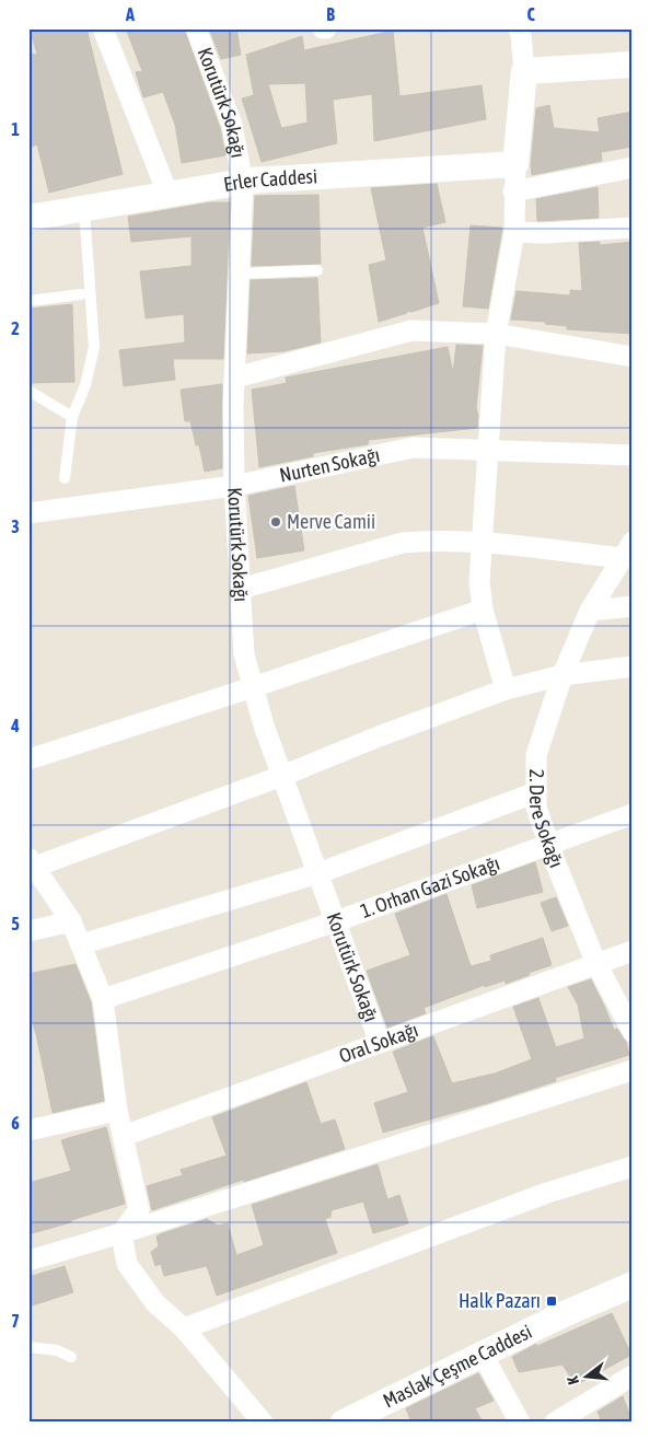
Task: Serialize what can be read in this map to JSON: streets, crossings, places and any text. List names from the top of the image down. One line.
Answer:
{"streets":{"street":["Korutürk Sokağı","Erler Caddesi","Nurten Sokağı","2. Dere Sokağı","1. Orhan Gazi Sokağı","Oral Sokağı","Maslak Çeşme Caddesi"]},"crossings":[["Korutürk Sokağı","Erler Caddesi"],["Korutürk Sokağı","Nurten Sokağı"],["Korutürk Sokağı","1. Orhan Gazi Sokağı"],["Korutürk Sokağı","Oral Sokağı"],["2. Dere Sokağı","1. Orhan Gazi Sokağı"],["2. Dere Sokağı","Oral Sokağı"]],"places":{"other":["Merve Camii"],"transit":["Halk Pazarı"]},"north":"left","grid":{"columns":["A","B","C"],"rows":["1","2","3","4","5","6","7"]}}
